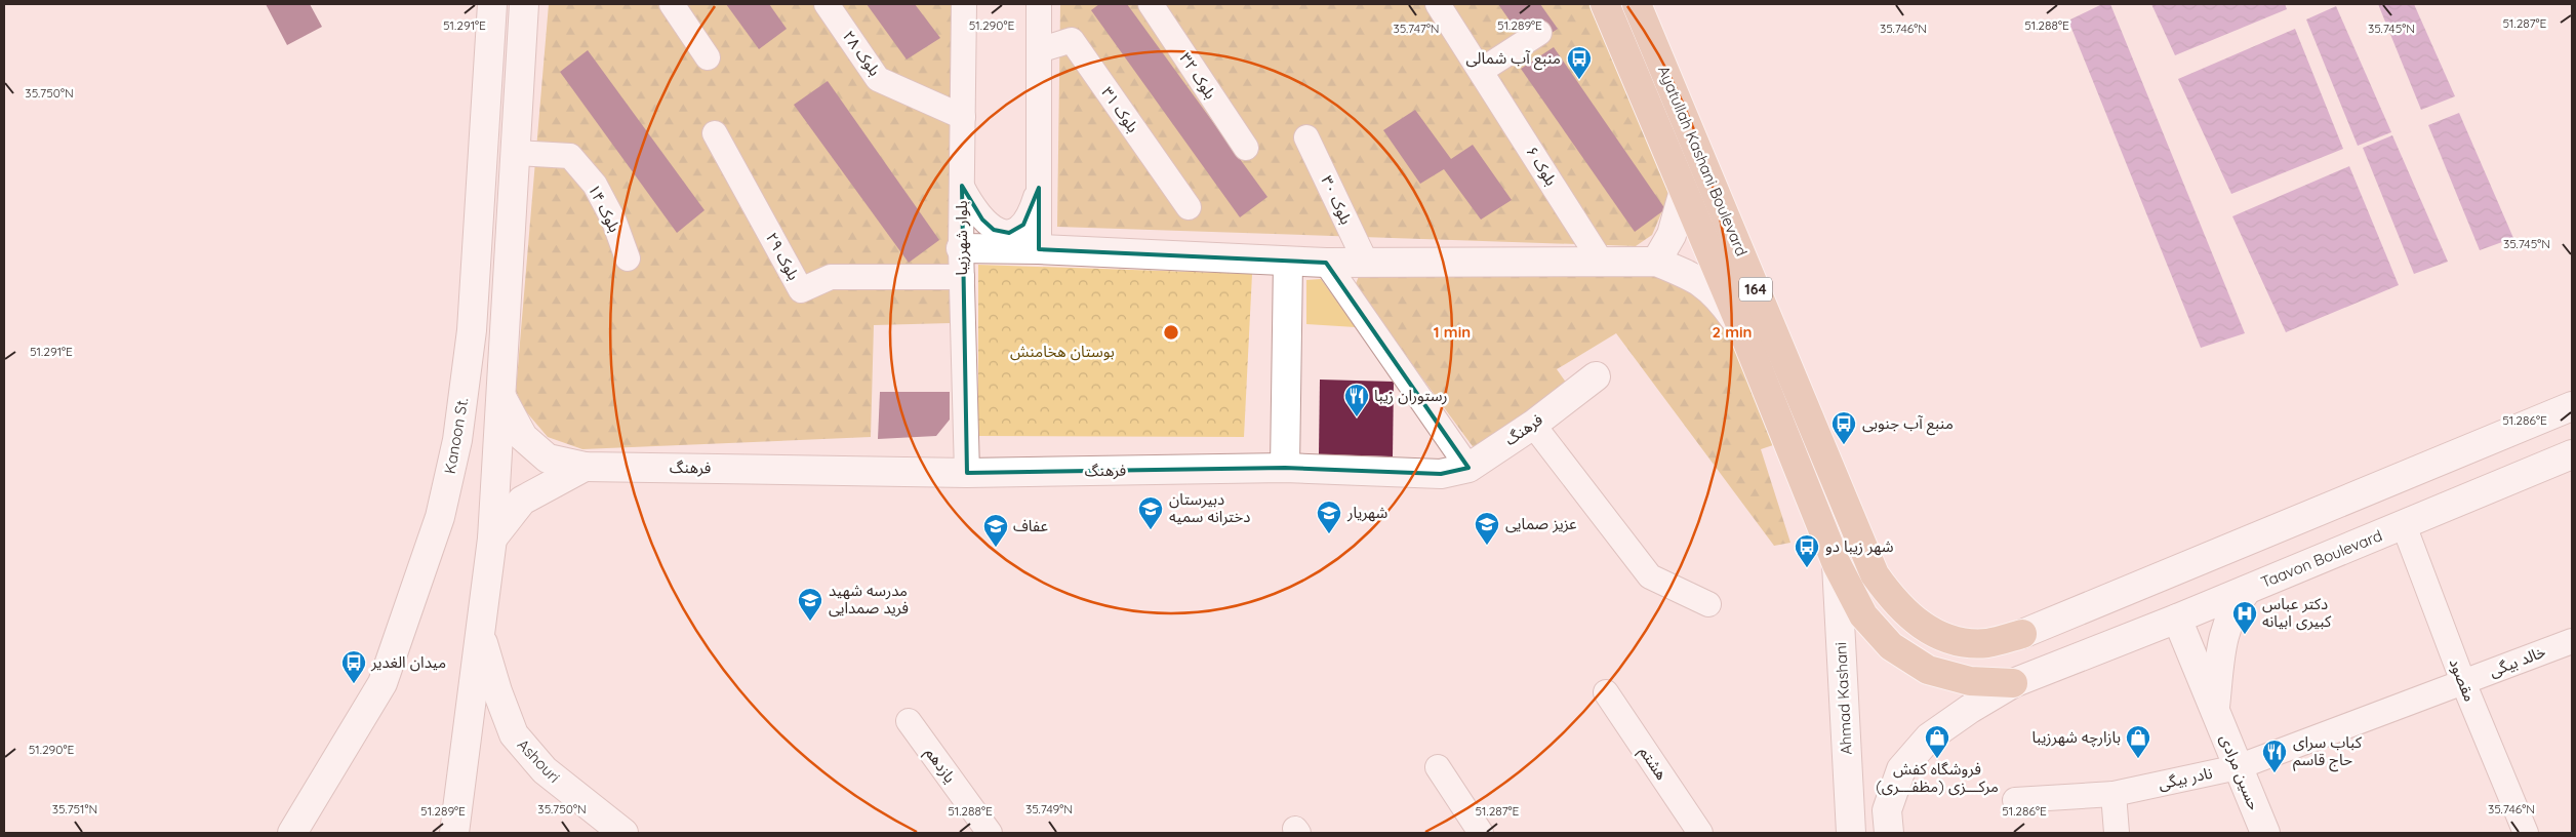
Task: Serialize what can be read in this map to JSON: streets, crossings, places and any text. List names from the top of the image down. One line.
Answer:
{"streets":{"main road":["Ayatullah Kashani Boulevard","164","فرهنگ","Kanoon St.","Taavon Boulevard","Ahmad Kashani","Ashouri","حسین مرادی"],"street":["بلوک ۲۸","بلوک ۳۲","بلوک ۳۱","بلوک ۶","بلوک ۳۰","بلوک ۱۴","بلوار شهرزیبا","بلوک ۲۹","خالد بیگی","مقصود","هشتم","یازدهم","نادر بیگی"]},"crossings":[["بلوک ۲۸","بلوار شهرزیبا"],["Ayatullah Kashani Boulevard","Taavon Boulevard"],["Ayatullah Kashani Boulevard","Ahmad Kashani"],["بلوار شهرزیبا","بلوک ۲۹"],["بلوار شهرزیبا","فرهنگ"],["Taavon Boulevard","مقصود"],["Taavon Boulevard","حسین مرادی"],["خالد بیگی","مقصود"],["خالد بیگی","نادر بیگی"],["مقصود","نادر بیگی"],["حسین مرادی","نادر بیگی"]],"parks":["بوستان هخامنش"],"places":{"bus stop":["منبع آب شمالی","منبع آب جنوبی","شهر زیبا دو","میدان الغدیر"],"restaurant":["رستوران زیبا","کباب سرای حاج قاسم"],"school or university":["دبیرستان دخترانه سمیه","شهریار","عزیز صمایی","عفاف","مدرسه شهید فرید صمدایی"],"hospital":["دکتر عباس کبیری ابیانه"],"shop":["فروشگاه کفش مرکـــزی (مظفـــری)","بازارچه شهرزیبا"]},"coordinates":["51.287°E","51.291°E","51.290°E","51.289°E","51.288°E","35.747°N","35.746°N","35.745°N","35.750°N","51.286°E","35.751°N","35.749°N"],"rings":["1 min","2 min"]}
